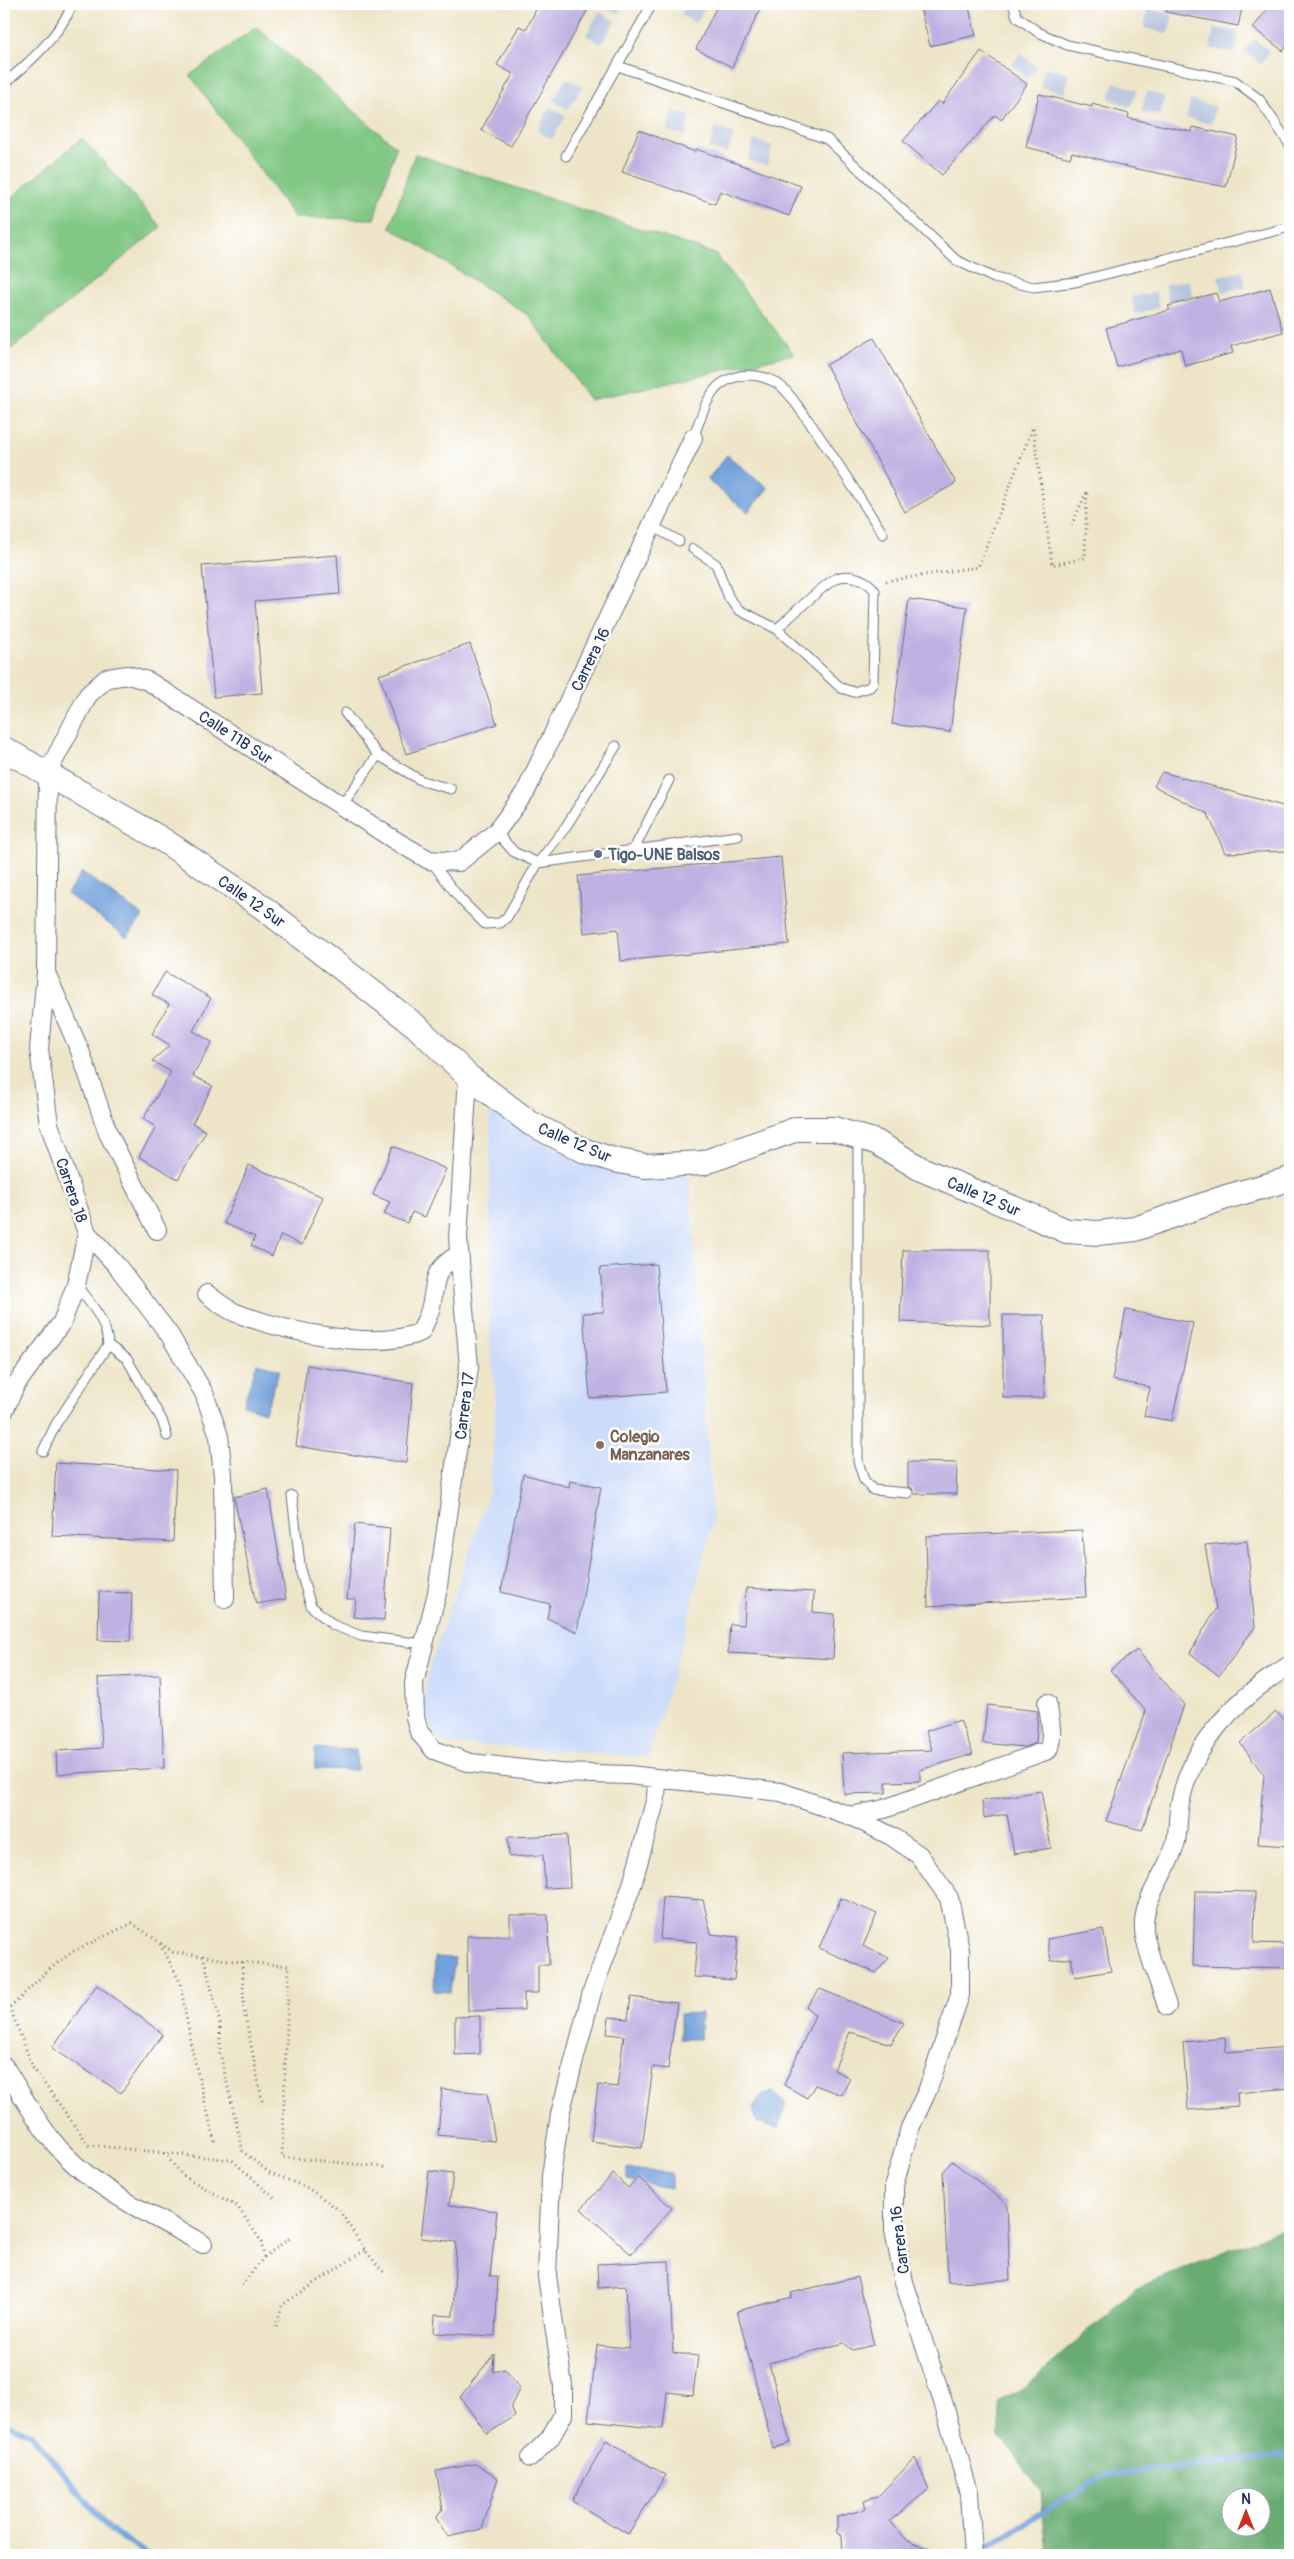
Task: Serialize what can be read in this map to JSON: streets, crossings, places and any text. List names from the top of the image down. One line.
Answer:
{"streets":{"main road":["Calle 12 Sur"],"street":["Carrera 16","Calle 11B Sur","Carrera 18","Carrera 17"]},"crossings":[["Carrera 16","Calle 11B Sur"],["Calle 11B Sur","Calle 12 Sur"],["Calle 11B Sur","Carrera 18"],["Calle 12 Sur","Carrera 18"],["Calle 12 Sur","Carrera 17"]],"places":["Tigo-UNE Balsos","Colegio Manzanares"],"north":"top"}
